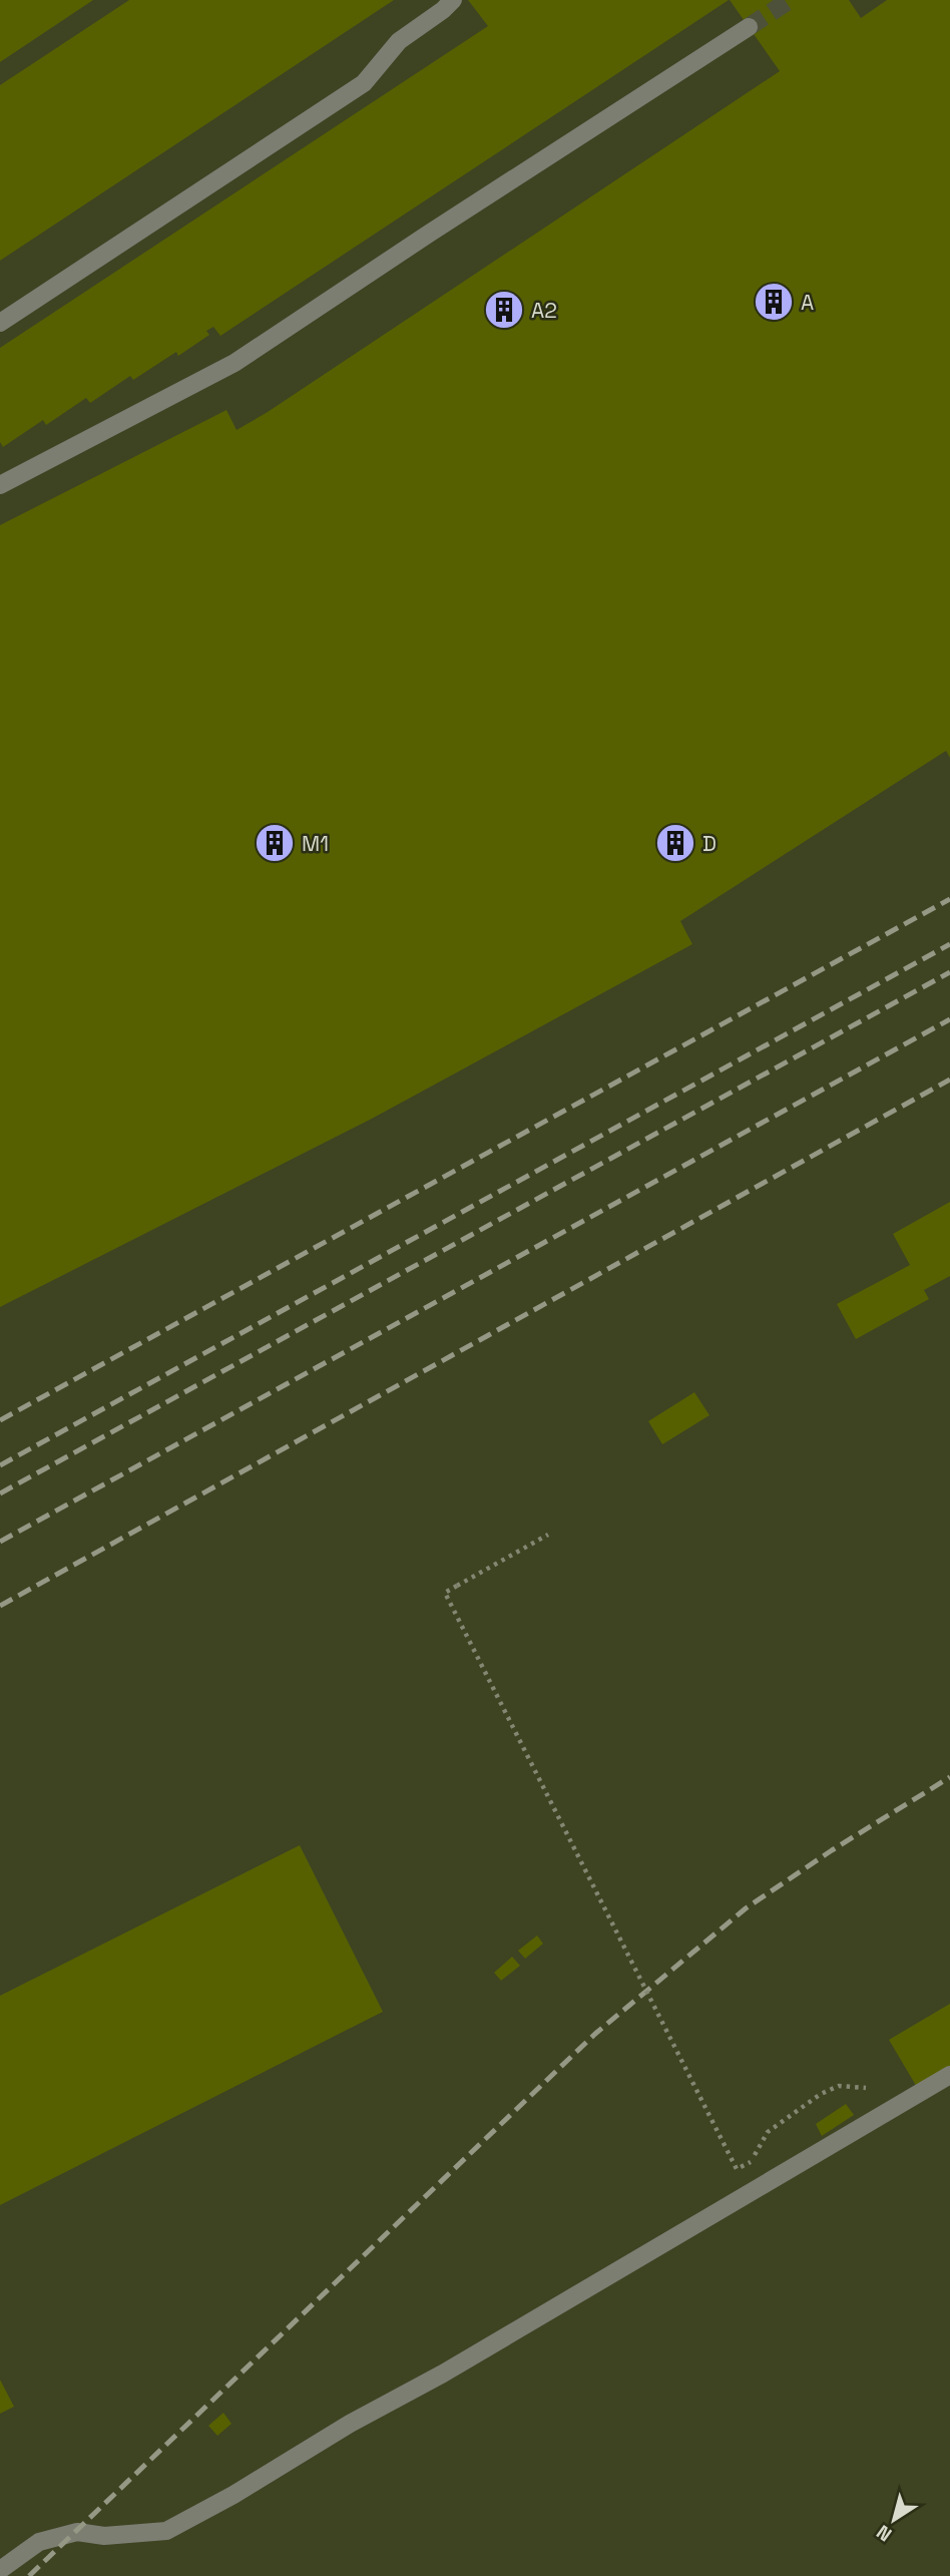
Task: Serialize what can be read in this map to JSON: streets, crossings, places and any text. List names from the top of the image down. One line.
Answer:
{"places":{"building":["A","A2","M1","D"]},"north":"bottom left"}
